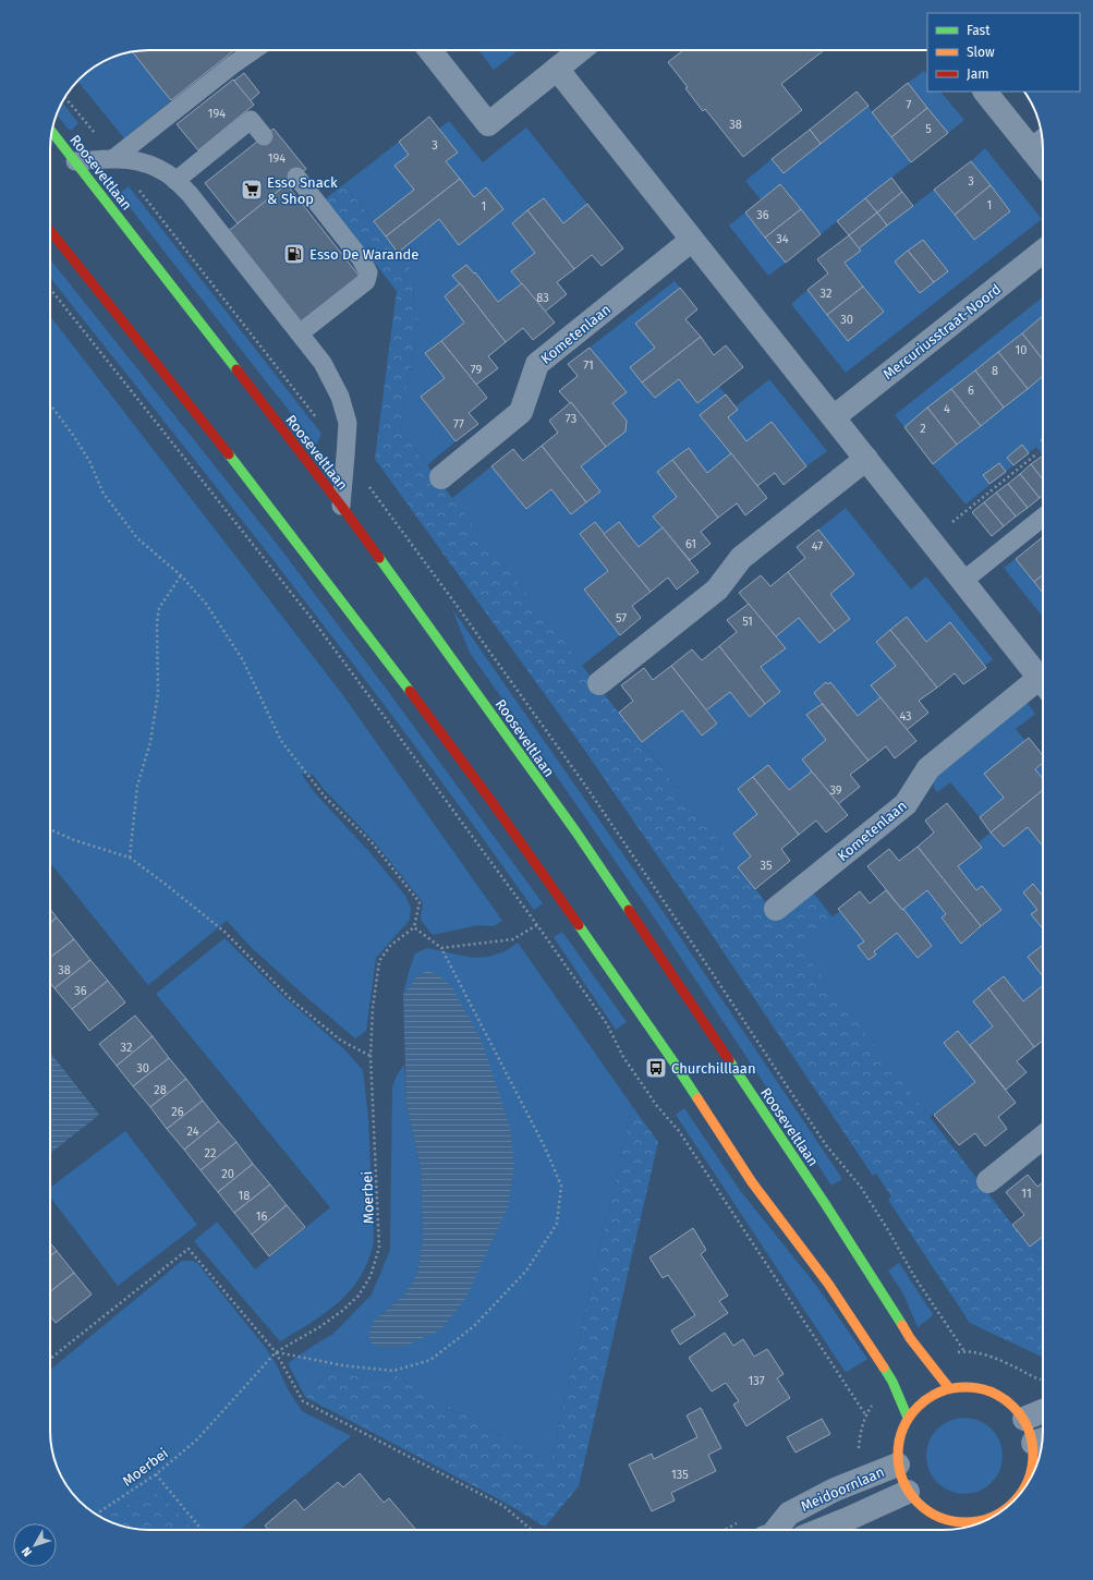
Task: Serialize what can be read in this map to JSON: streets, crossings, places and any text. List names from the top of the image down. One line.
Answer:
{"streets":{"main road":["Rooseveltlaan"],"street":["Mercuriusstraat-Noord","Kometenlaan","Meidoornlaan"],"path":["Moerbei"]},"crossings":[["Mercuriusstraat-Noord","Kometenlaan"]],"places":{"supermarket":["Esso Snack & Shop"],"fuel station":["Esso De Warande"],"bus stop":["Churchilllaan"]},"house_numbers":["7","194","38","5","3","194","3","1","1","36","34","32","83","30","10","71","79","8","6","4","73","77","2","61","47","57","51","43","39","35","38","36","32","30","28","26","24","22","20","11","18","16","137","135"],"legend":["Fast","Slow","Jam"],"north":"bottom left"}
